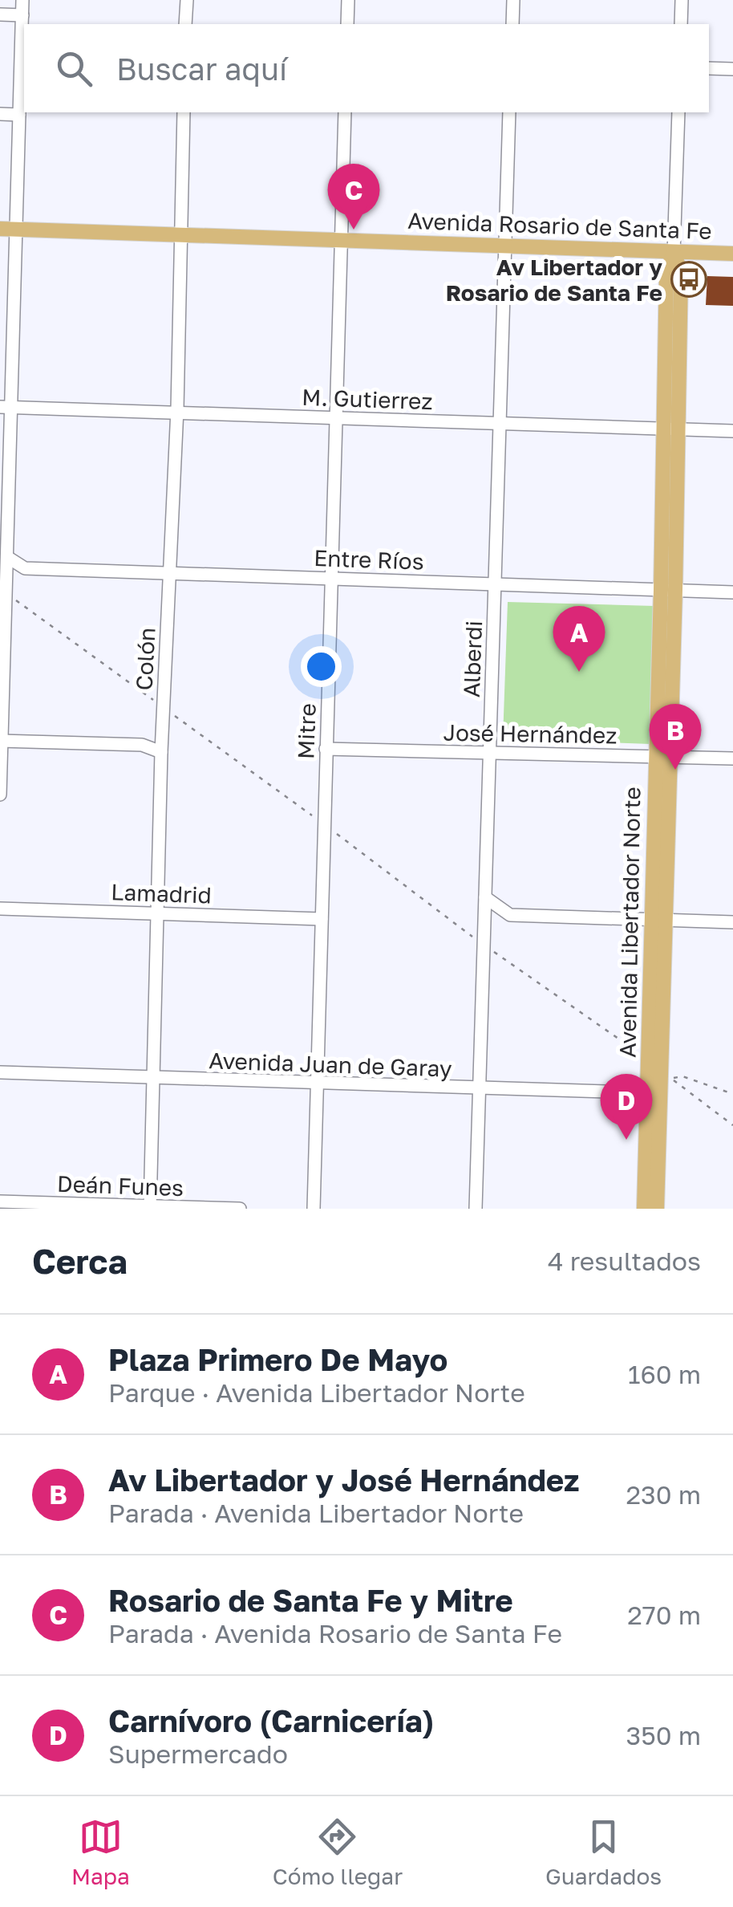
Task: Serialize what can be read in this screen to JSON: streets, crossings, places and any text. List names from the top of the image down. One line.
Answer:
{"streets":{"main road":["Avenida Rosario de Santa Fe","Avenida Libertador Norte"],"street":["M. Gutierrez","Entre Ríos","Colón","Alberdi","Mitre","José Hernández","Lamadrid","Avenida Juan de Garay","Deán Funes"]},"crossings":[["Avenida Rosario de Santa Fe","Colón"],["Avenida Rosario de Santa Fe","Alberdi"],["Avenida Rosario de Santa Fe","Mitre"],["Avenida Rosario de Santa Fe","Avenida Libertador Norte"],["M. Gutierrez","Colón"],["M. Gutierrez","Alberdi"],["M. Gutierrez","Mitre"],["M. Gutierrez","Avenida Libertador Norte"],["Entre Ríos","Colón"],["Entre Ríos","Alberdi"],["Entre Ríos","Mitre"],["Entre Ríos","Avenida Libertador Norte"],["Colón","Lamadrid"],["Colón","Avenida Juan de Garay"],["Colón","Deán Funes"],["Alberdi","José Hernández"],["Alberdi","Avenida Juan de Garay"],["Mitre","José Hernández"],["Mitre","Lamadrid"],["Mitre","Avenida Juan de Garay"],["José Hernández","Avenida Libertador Norte"],["Avenida Libertador Norte","Avenida Juan de Garay"]],"places":{"bus stop":["Av Libertador y Rosario de Santa Fe"]},"page":{"search":"Buscar aquí","pins":["C","A","B","D"],"heading":["Cerca","4 resultados"],"list":[{"mark":"A","name":"Plaza Primero De Mayo","note":"Parque · Avenida Libertador Norte","value":"160 m"},{"mark":"B","name":"Av Libertador y José Hernández","note":"Parada · Avenida Libertador Norte","value":"230 m"},{"mark":"C","name":"Rosario de Santa Fe y Mitre","note":"Parada · Avenida Rosario de Santa Fe","value":"270 m"},{"mark":"D","name":"Carnívoro (Carnicería)","note":"Supermercado","value":"350 m"}],"nav":["Mapa","Cómo llegar","Guardados"]}}
